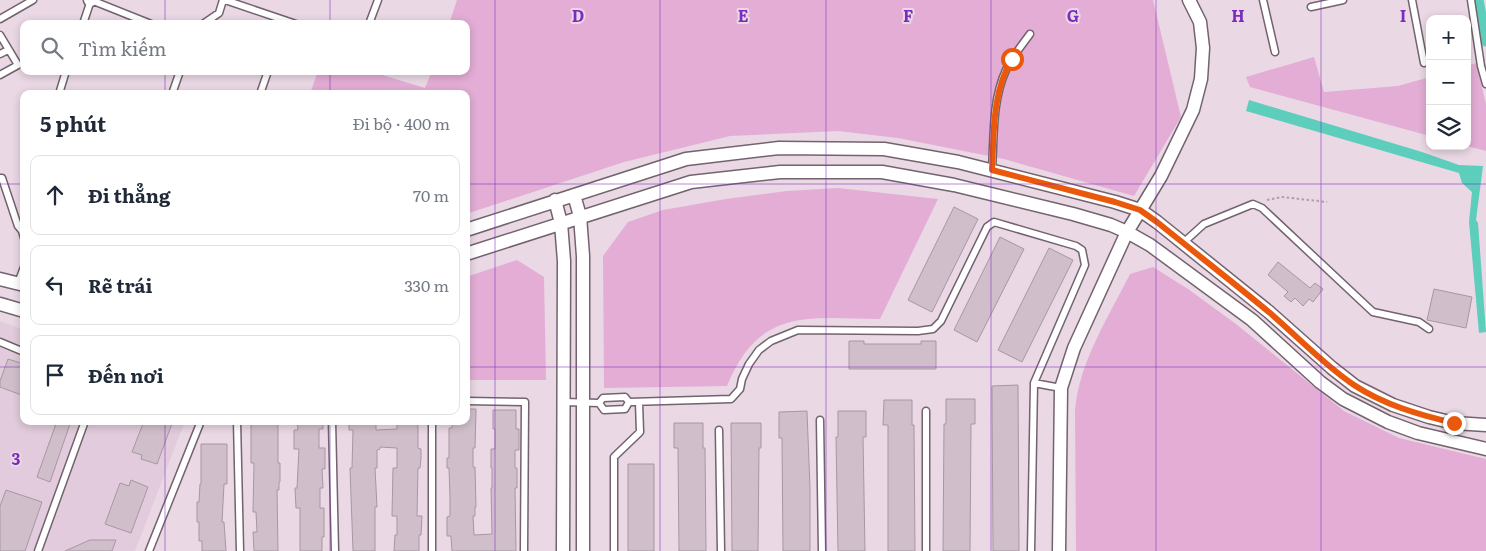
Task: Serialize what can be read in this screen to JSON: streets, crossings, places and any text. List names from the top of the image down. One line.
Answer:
{"page":{"map_buttons":["+","−"],"search":"Tìm kiếm","heading":["5 phút","Đi bộ · 400 m"],"list":[["Đi thẳng","70 m"],["Rẽ trái","330 m"],"Đến nơi"]},"grid":{"columns":["D","E","F","G","H","I"],"rows":["3"]}}
